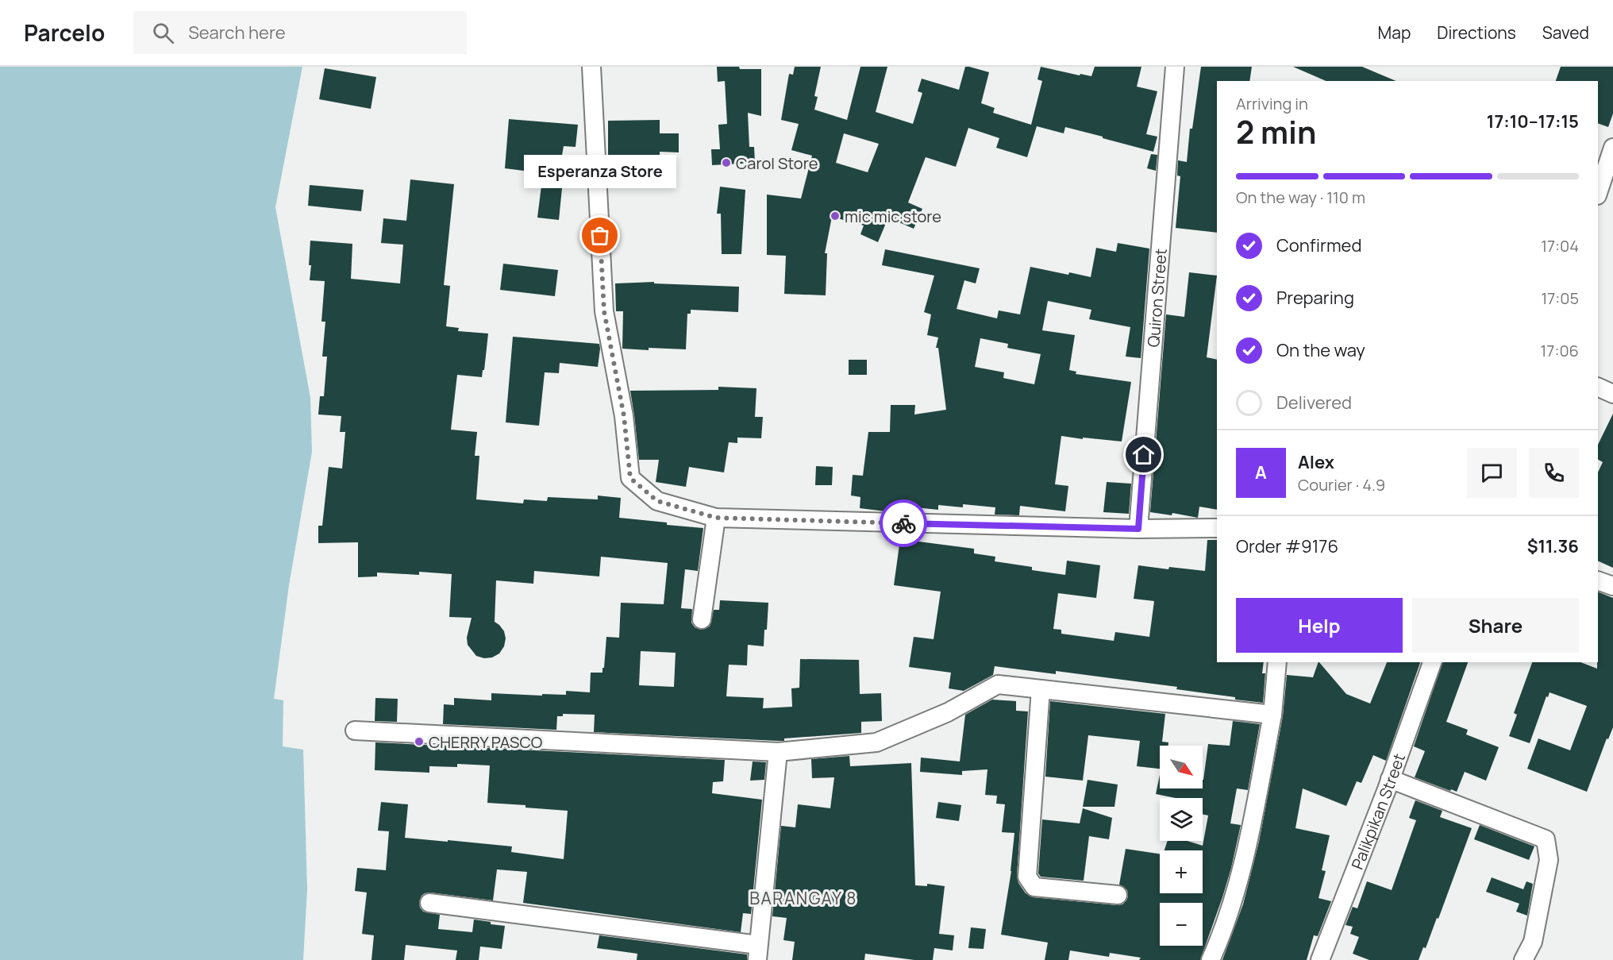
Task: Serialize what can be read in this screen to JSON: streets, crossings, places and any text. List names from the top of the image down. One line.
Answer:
{"streets":{"street":["Quiron Street","Palikpikan Street"]},"districts":["BARANGAY 8"],"places":["Carol Store","mic mic store","Esperanza Store","CHERRY PASCO"],"north":"bottom right","page":{"header":"Parcelo","search":"Search here","nav":["Map","Directions","Saved"],"heading":["2 min","Arriving in","17:10–17:15"],"panel":["Alex","Courier · 4.9","Order #9176","$11.36"],"bubble":"Esperanza Store","bar":"On the way · 110 m","list":[["Confirmed","17:04"],["Preparing","17:05"],["On the way","17:06"],"Delivered"],"round":"A","buttons":["Help","Share"],"map_buttons":["+","−"]}}
